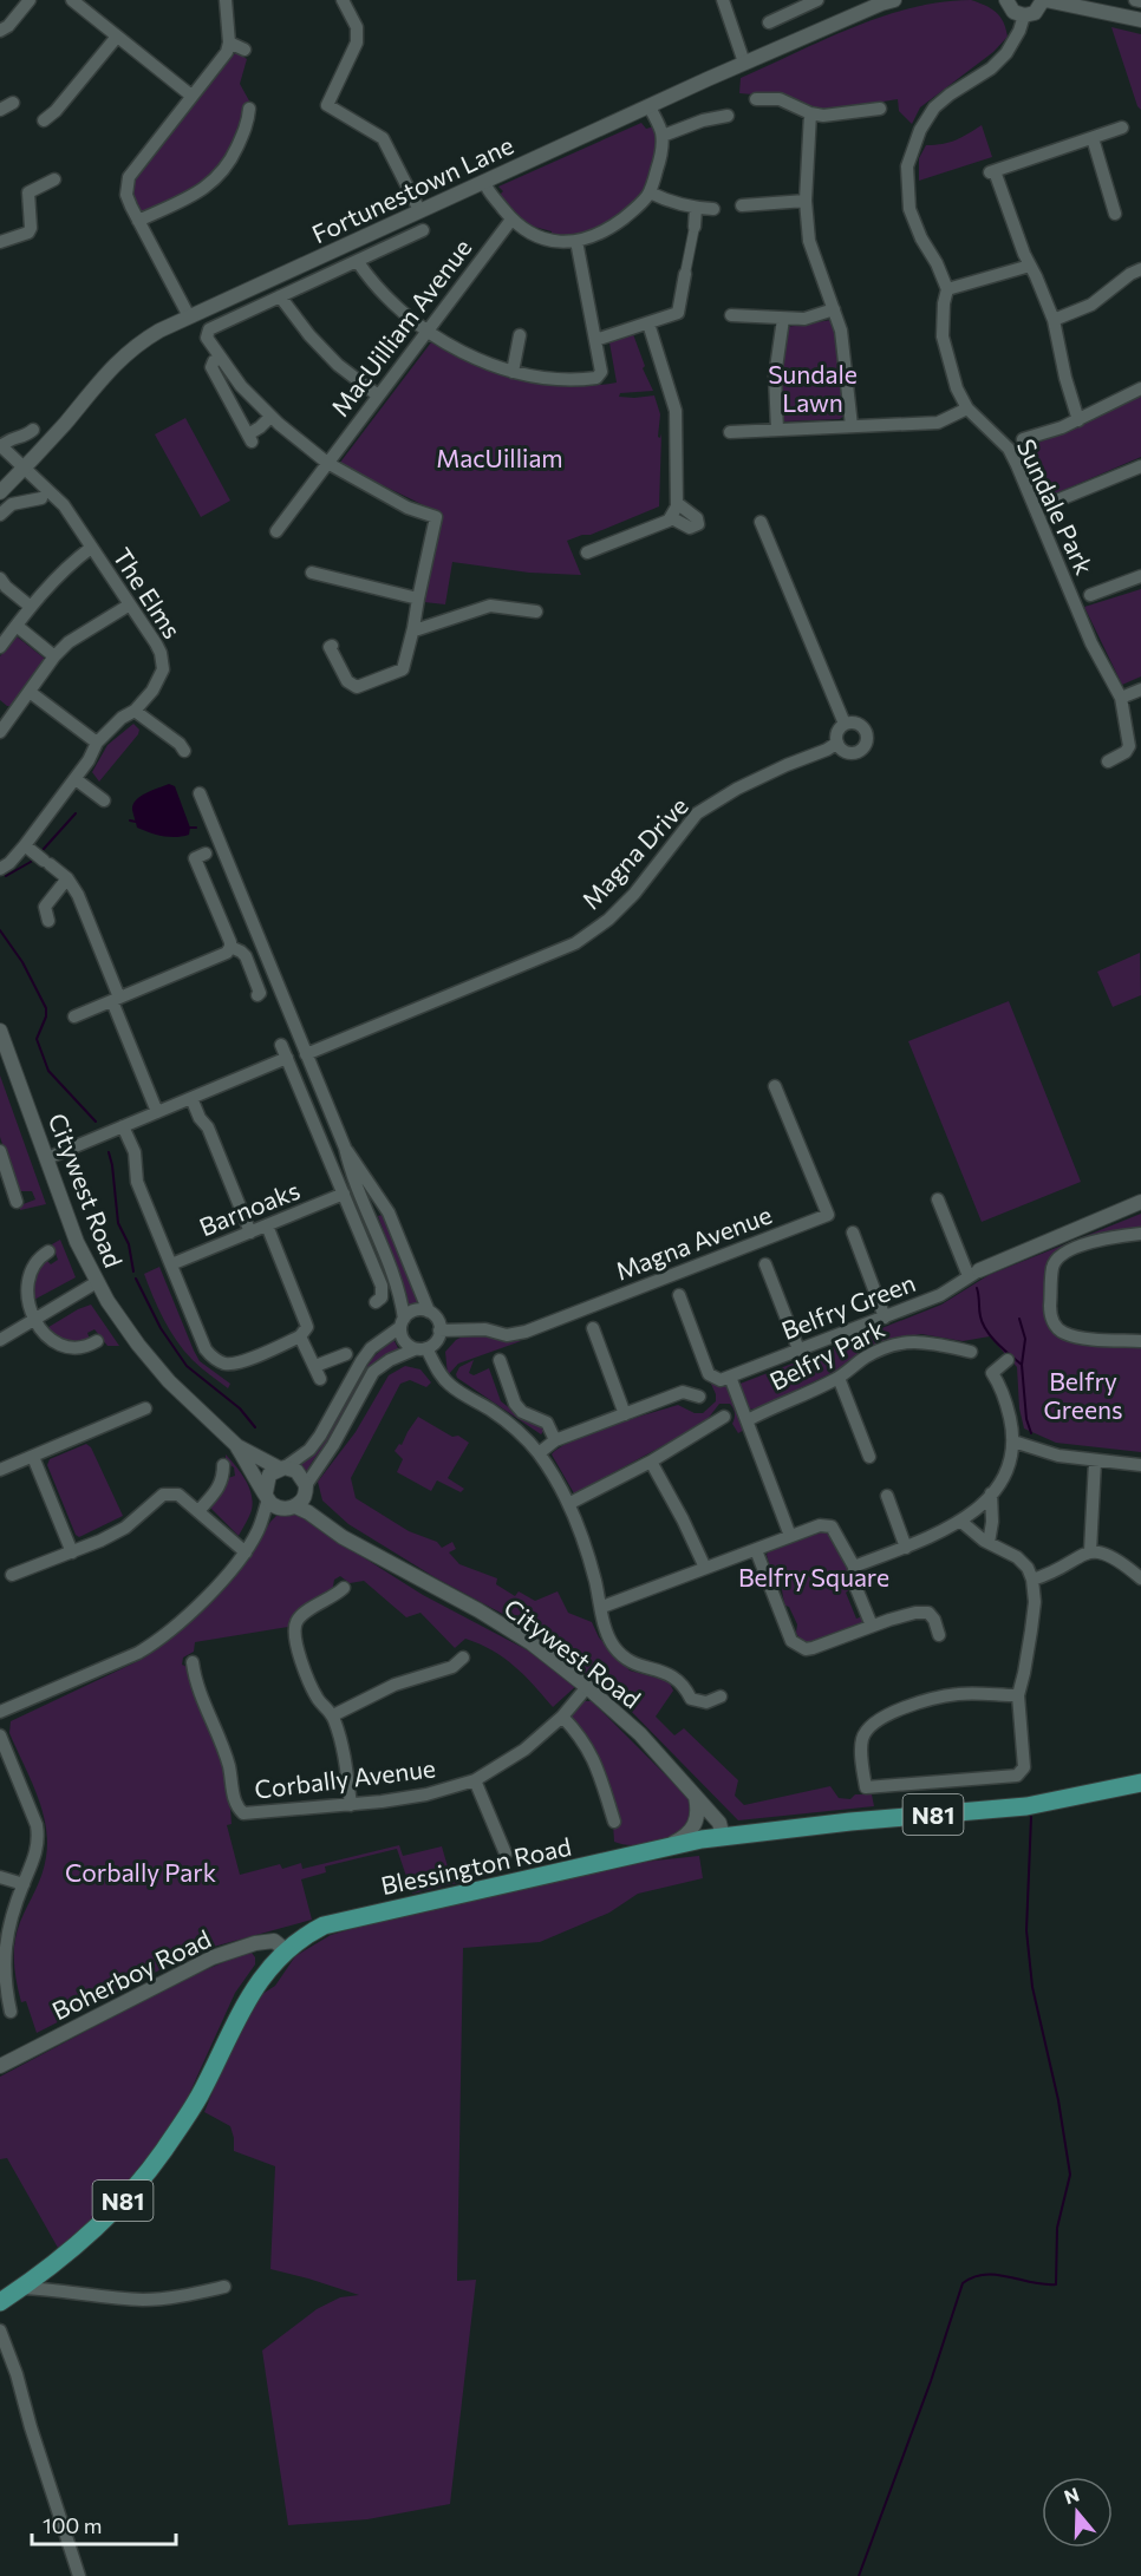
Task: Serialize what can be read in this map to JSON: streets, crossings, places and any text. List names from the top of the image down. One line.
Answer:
{"streets":{"main road":["N81","Blessington Road"],"street":["Fortunestown Lane","MacUilliam Avenue","Sundale Park","The Elms","Magna Drive","Citywest Road","Barnoaks","Magna Avenue","Belfry Green","Belfry Park","Corbally Avenue","Boherboy Road"]},"crossings":[["Fortunestown Lane","The Elms"],["Citywest Road","Corbally Avenue"],["Citywest Road","Blessington Road"],["Blessington Road","Boherboy Road"]],"parks":["Sundale Lawn","MacUilliam","Belfry Greens","Belfry Square","Corbally Park"],"scale_bar":"100 m","north":"top"}
